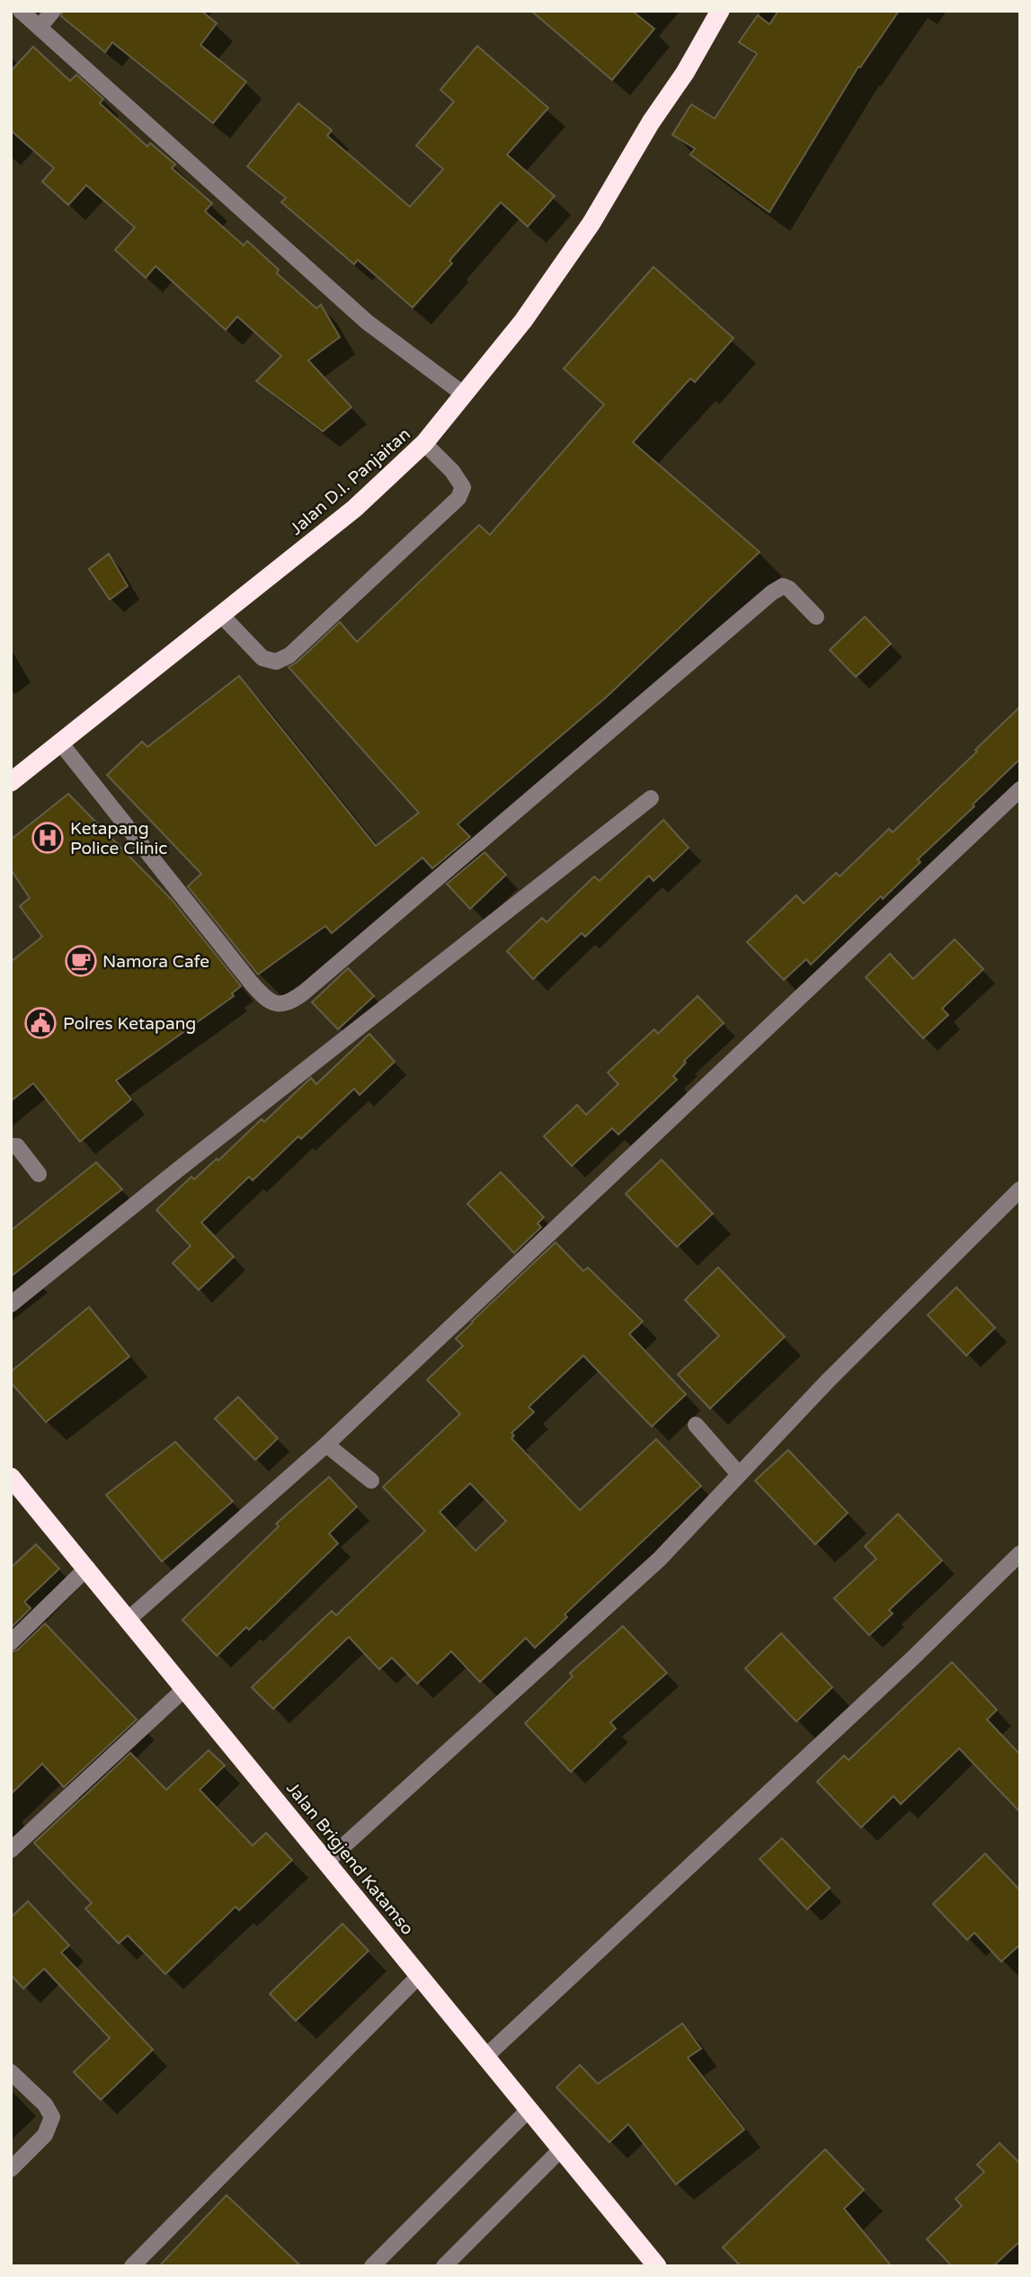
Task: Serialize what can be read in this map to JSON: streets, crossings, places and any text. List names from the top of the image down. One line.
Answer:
{"streets":{"highway":["Jalan D.I. Panjaitan","Jalan Brigjend Katamso"]},"places":{"hospital":["Ketapang Police Clinic"],"cafe":["Namora Cafe"],"public building":["Polres Ketapang"]}}
